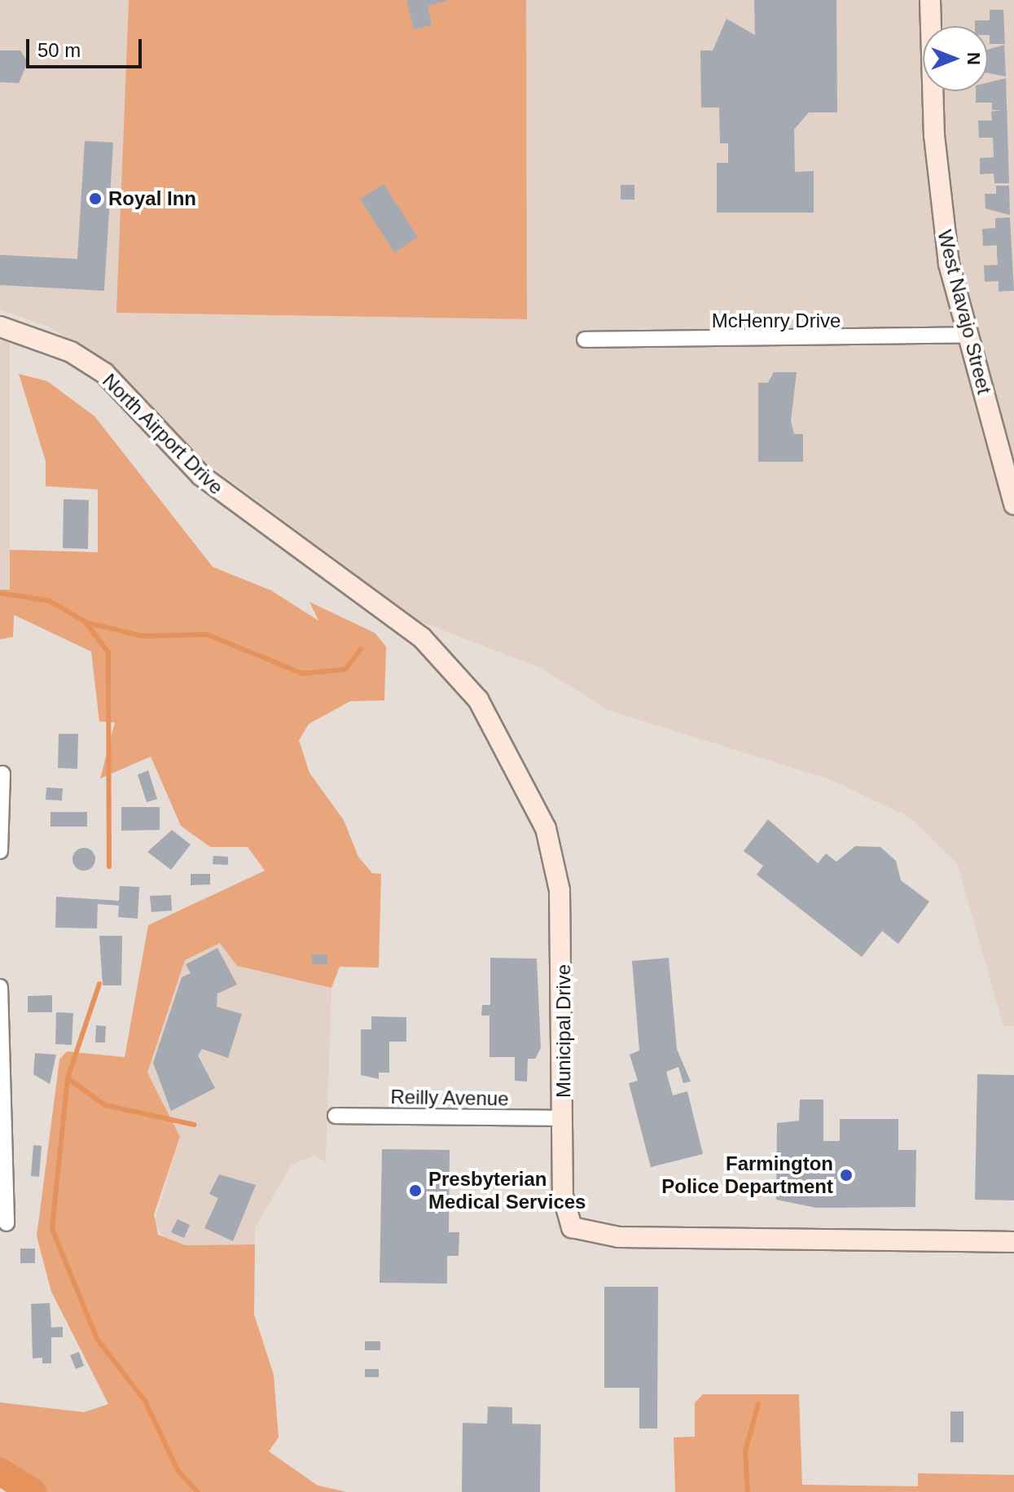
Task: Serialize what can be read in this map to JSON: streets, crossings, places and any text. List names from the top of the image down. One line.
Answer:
{"streets":{"main road":["West Navajo Street","North Airport Drive","Municipal Drive"],"street":["McHenry Drive","Reilly Avenue"]},"crossings":[["West Navajo Street","McHenry Drive"],["North Airport Drive","Municipal Drive"],["Municipal Drive","Reilly Avenue"]],"places":["Royal Inn","Farmington Police Department","Presbyterian Medical Services"],"scale_bar":"50 m","north":"right"}
